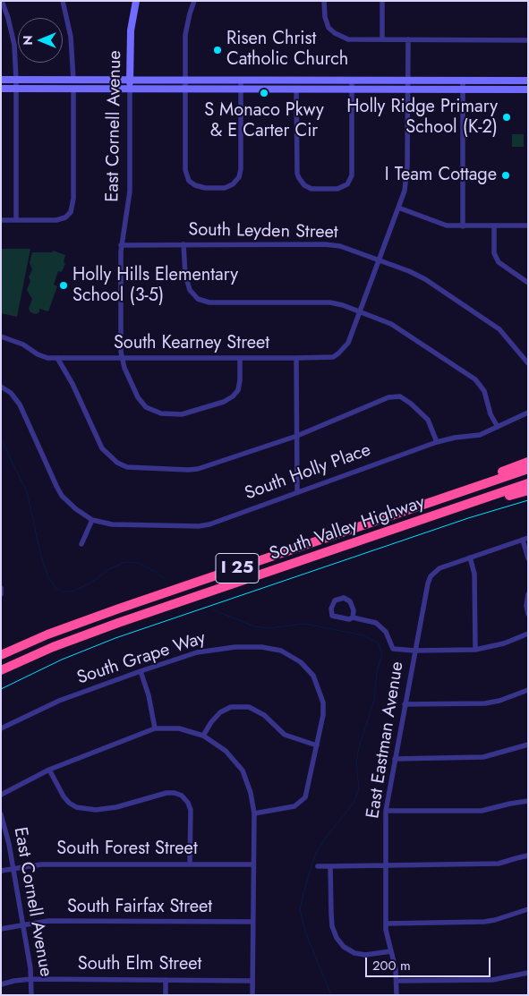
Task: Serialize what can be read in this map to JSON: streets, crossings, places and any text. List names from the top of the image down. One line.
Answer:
{"streets":{"highway":["South Valley Highway","I 25"],"main road":["East Cornell Avenue"],"street":["South Leyden Street","South Kearney Street","South Holly Place","South Grape Way","East Eastman Avenue","South Forest Street","South Fairfax Street","South Elm Street"]},"crossings":[["East Cornell Avenue","South Leyden Street"],["East Cornell Avenue","South Kearney Street"],["East Cornell Avenue","South Forest Street"],["East Cornell Avenue","South Fairfax Street"],["East Cornell Avenue","South Elm Street"]],"places":["Risen Christ Catholic Church","S Monaco Pkwy & E Carter Cir","Holly Ridge Primary School (K-2)","I Team Cottage","Holly Hills Elementary School (3-5)"],"scale_bar":"200 m","north":"left"}
